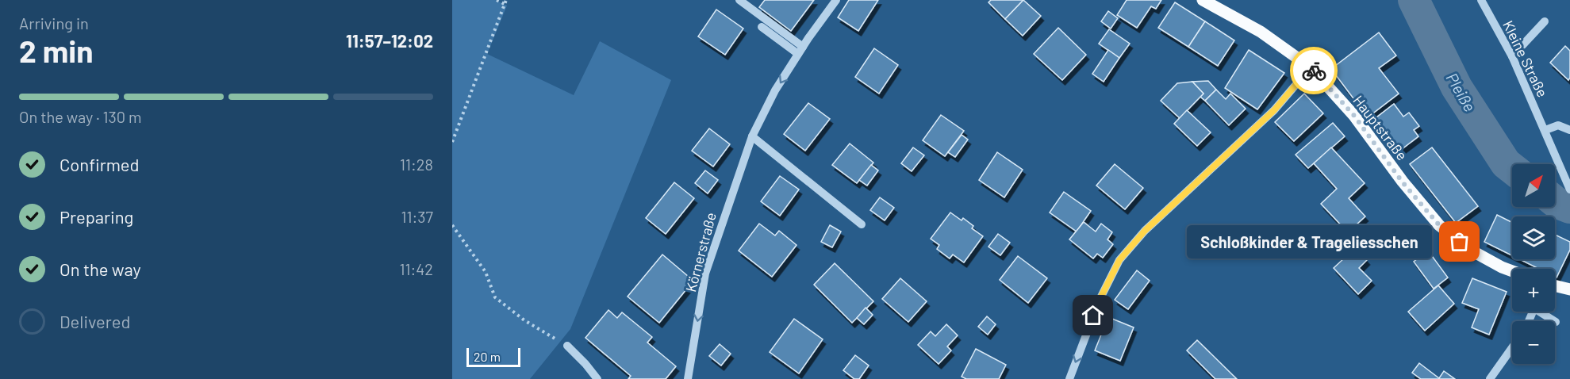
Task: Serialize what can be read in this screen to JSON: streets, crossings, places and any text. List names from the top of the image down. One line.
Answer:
{"streets":{"main road":["Hauptstraße"],"street":["Kleine Straße","Körnerstraße"]},"one_way":["Körnerstraße"],"water":["Pleiße"],"places":["Schloßkinder & Trageliesschen"],"scale_bar":"20 m","north":"top right","page":{"heading":["2 min","Arriving in","11:57–12:02"],"bar":"On the way · 130 m","list":[["Confirmed","11:28"],["Preparing","11:37"],["On the way","11:42"],"Delivered"],"map_buttons":["+","−"],"bubble":"Schloßkinder & Trageliesschen","scale":"20 m"}}
